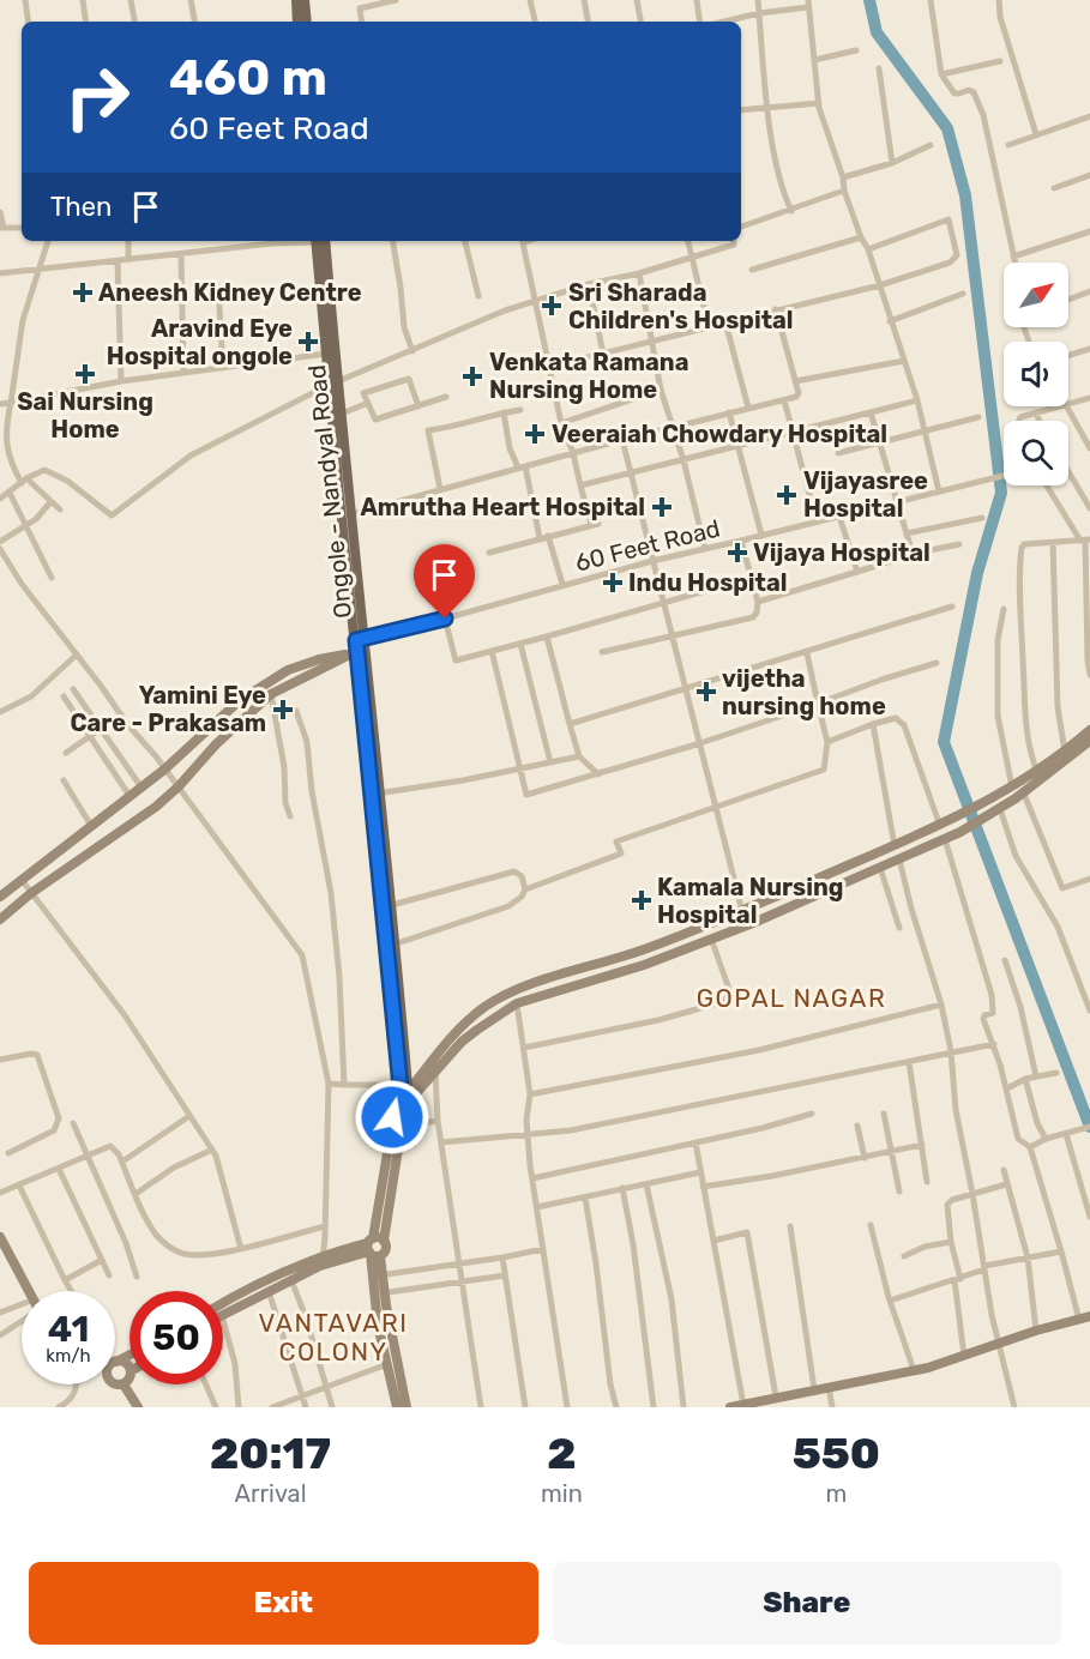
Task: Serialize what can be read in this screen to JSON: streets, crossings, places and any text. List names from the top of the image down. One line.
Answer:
{"streets":{"main road":["Ongole - Nandyal Road"],"street":["60 Feet Road"]},"crossings":[["Ongole - Nandyal Road","60 Feet Road"]],"districts":["GOPAL NAGAR","VANTAVARI COLONY"],"places":{"health":["Aneesh Kidney Centre","Sri Sharada Children's Hospital","Aravind Eye Hospital ongole","Sai Nursing Home","Venkata Ramana Nursing Home","Veeraiah Chowdary Hospital","Vijayasree Hospital","Amrutha Heart Hospital","Vijaya Hospital","Indu Hospital","vijetha nursing home","Yamini Eye Care - Prakasam","Kamala Nursing Hospital"]},"north":"top right","page":{"turn":["460 m","60 Feet Road"],"then":"Then","speed":"41 km/h","limit":"50","eta":["20:17","Arrival","2","min","550","m"],"buttons":["Exit","Share"]}}
